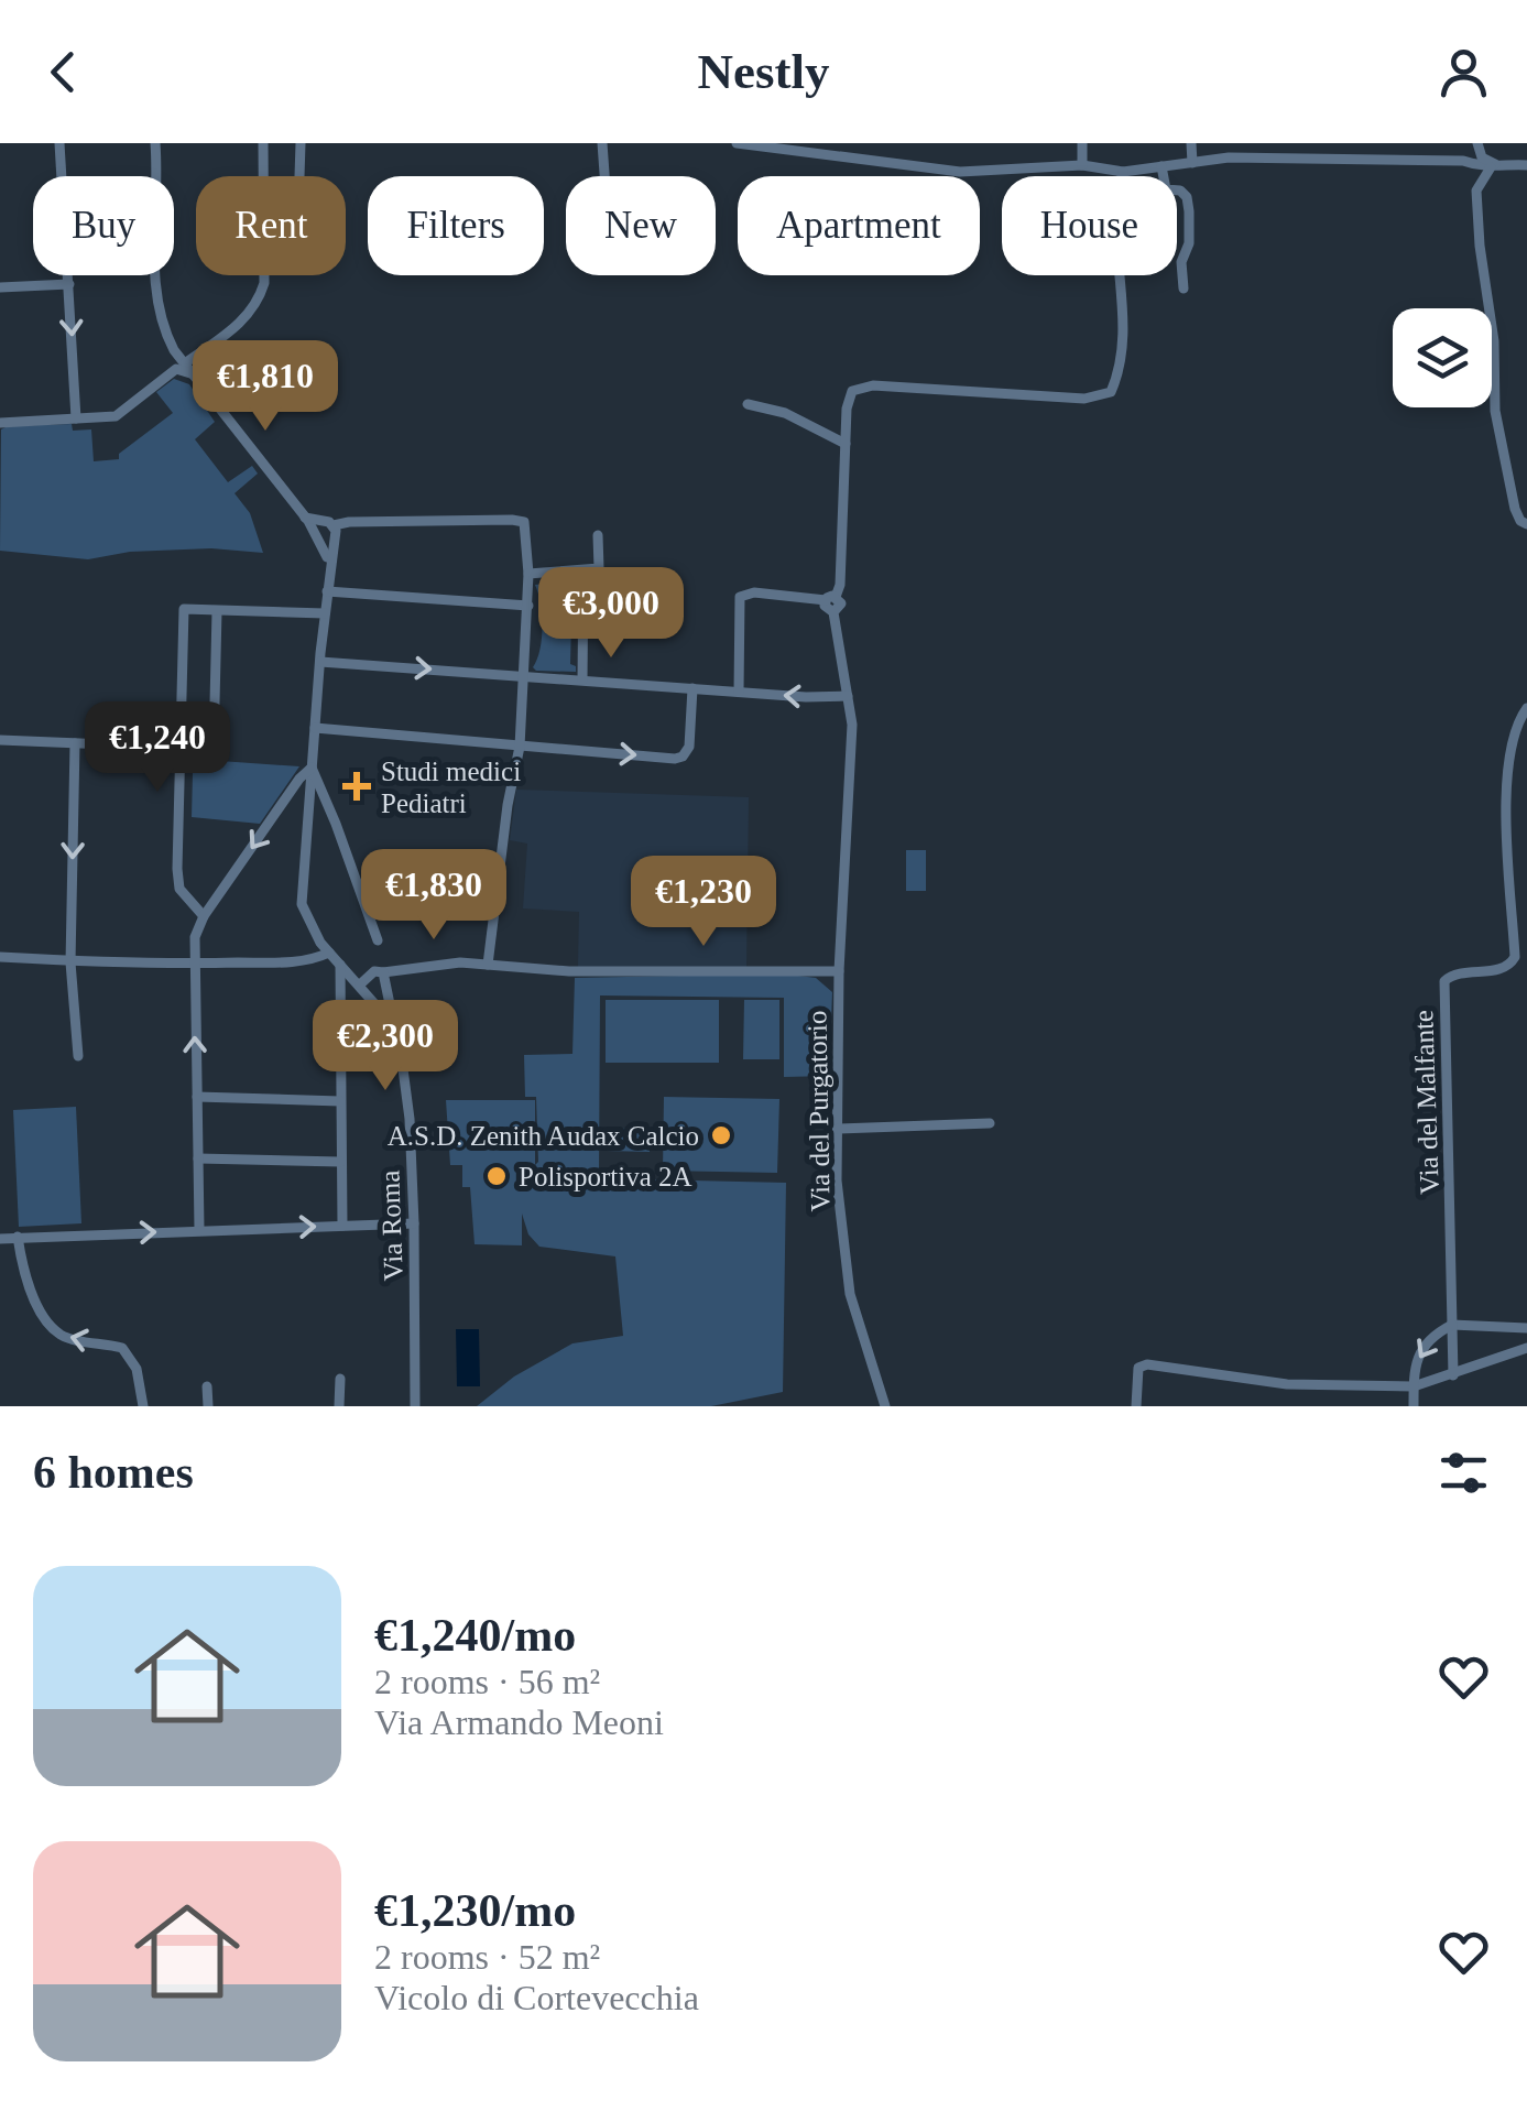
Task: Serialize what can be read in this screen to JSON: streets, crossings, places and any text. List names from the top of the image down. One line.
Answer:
{"streets":{"street":["Via del Malfante","Via del Purgatorio","Via Roma"]},"places":{"health":["Studi medici Pediatri"],"other":["A.S.D. Zenith Audax Calcio","Polisportiva 2A"]},"page":{"header":"Nestly","chip":["Buy","Rent","Filters","New","Apartment","House"],"price":["€1,810","€3,000","€1,240","€1,830","€1,230","€2,300"],"heading":"6 homes","list":[{"name":"€1,240/mo","note":"2 rooms · 56 m² · Via Armando Meoni"},{"name":"€1,230/mo","note":"2 rooms · 52 m² · Vicolo di Cortevecchia"}]}}
